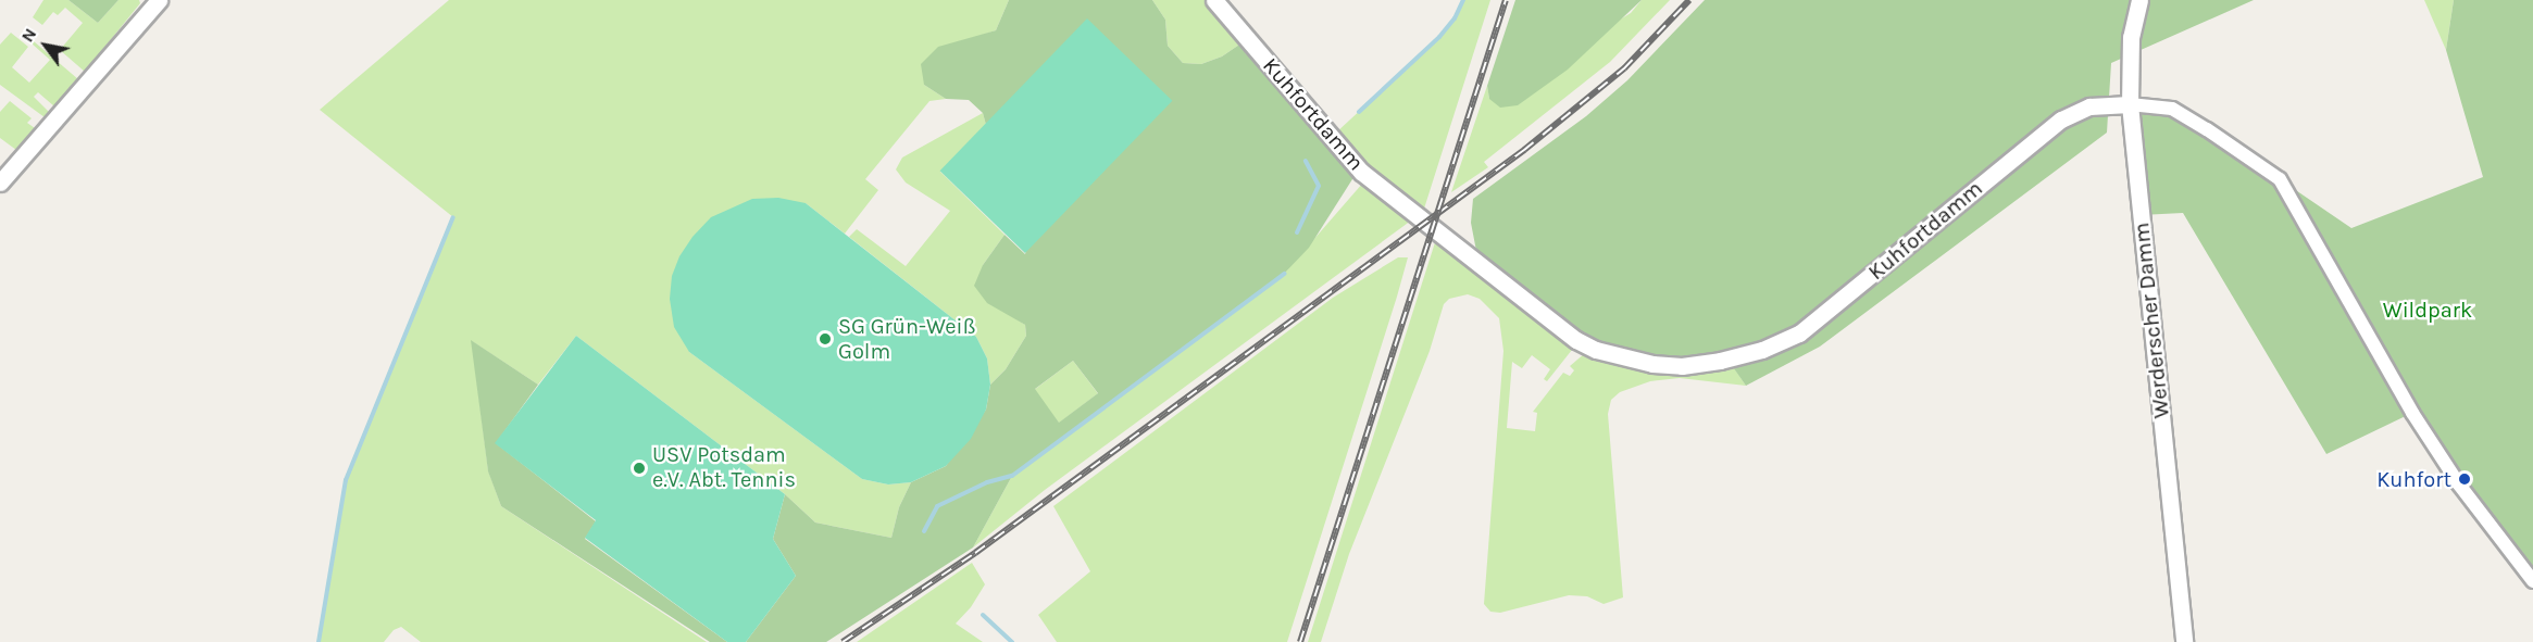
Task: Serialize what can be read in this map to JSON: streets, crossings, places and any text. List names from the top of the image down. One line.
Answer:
{"streets":{"street":["Kuhfortdamm","Werderscher Damm"]},"crossings":[["Kuhfortdamm","Werderscher Damm"]],"parks":["Wildpark"],"places":["SG Grün-Weiß Golm","USV Potsdam e.V. Abt. Tennis","Kuhfort"],"north":"top left"}
